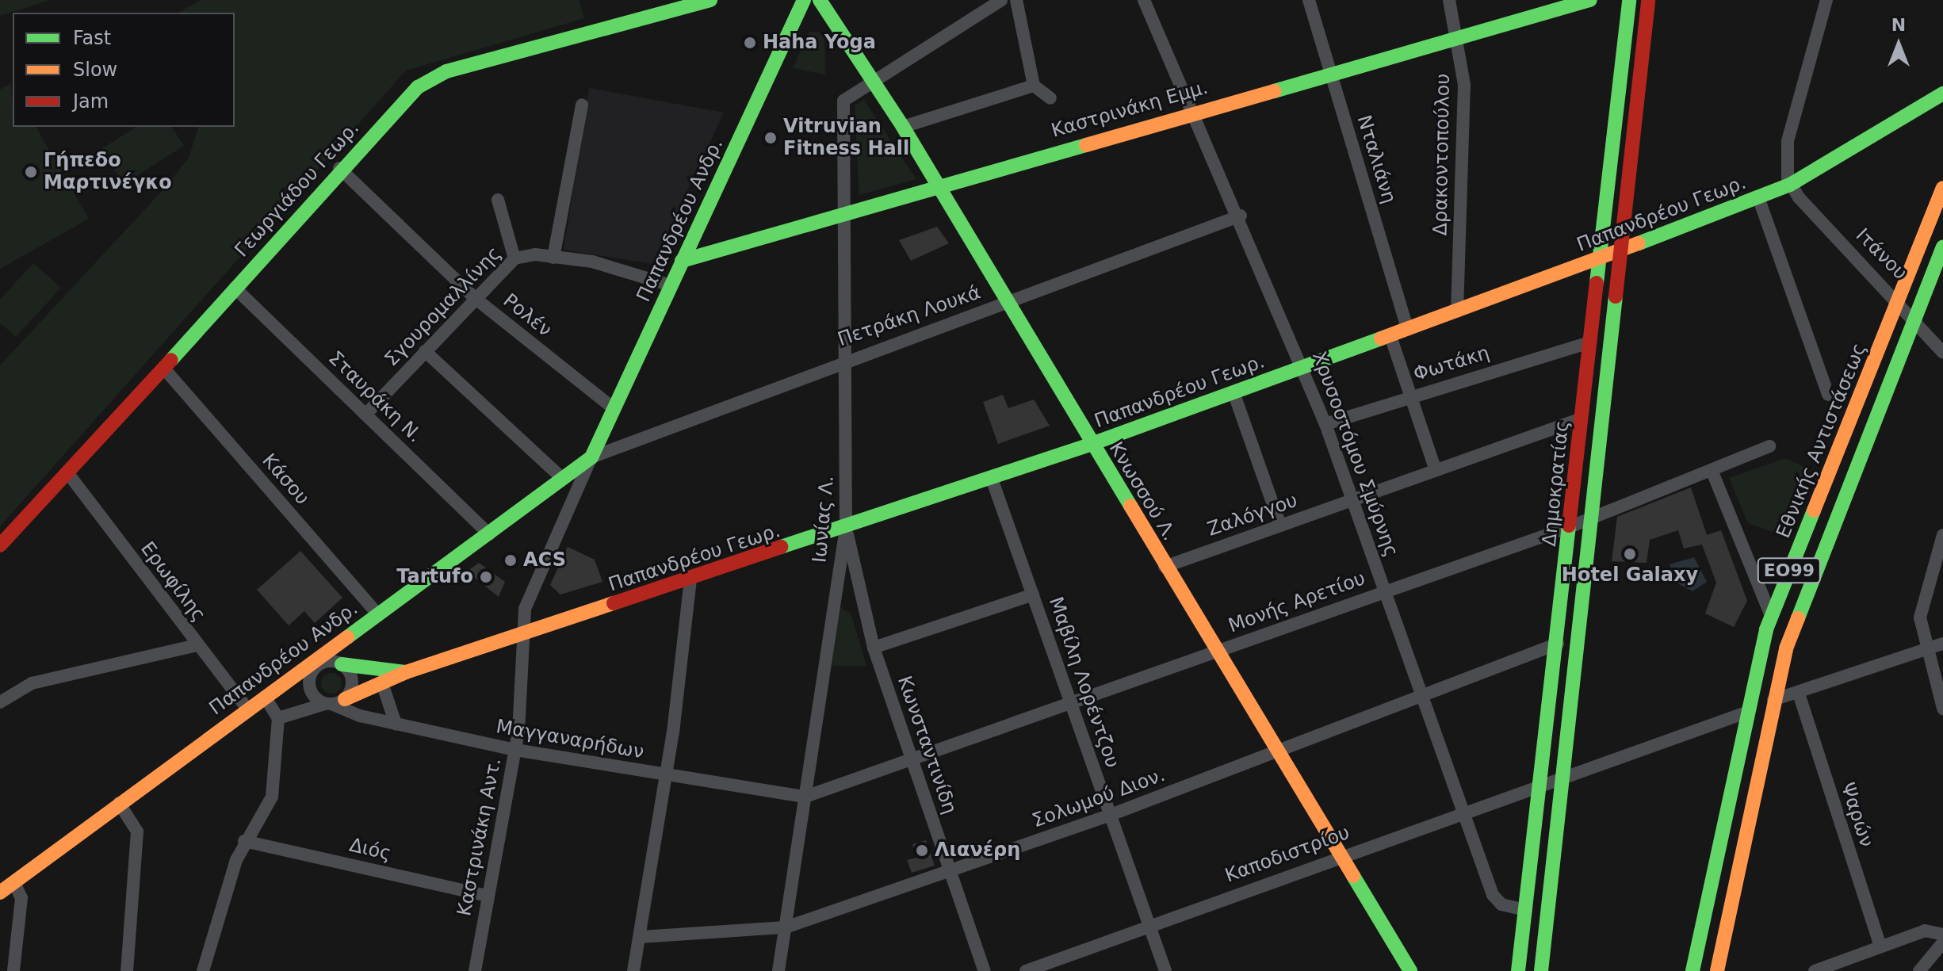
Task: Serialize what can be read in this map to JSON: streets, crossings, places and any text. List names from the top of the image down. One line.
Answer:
{"streets":{"street":["Καστρινάκη Εμμ.","Δρακοντοπούλου","Νταλιάνη","Γεωργιάδου Γεωρ.","Παπανδρέου Γεωρ.","Παπανδρέου Ανδρ.","Ιτάνου","Σγουρομαλλίνης","Ρολέν","Πετράκη Λουκά","Φωτάκη","Σταυράκη Ν.","Εθνικής Αντιστάσεως","Χρυσοστόμου Σμύρνης","Κάσου","Δημοκρατίας","Κνωσσού Λ.","Ζαλόγγου","Ιωνίας Λ.","ΕΟ99","Ερωφίλης","Μονής Αρετίου","Μαβίλη Λορέντζου","Μαγγαναρήδων","Κωνσταντινίδη","Σολωμού Διον.","Ψαρών","Καστρινάκη Αντ.","Διός","Καποδιστρίου"]},"crossings":[["Καστρινάκη Εμμ.","Δρακοντοπούλου"],["Καστρινάκη Εμμ.","Νταλιάνη"],["Καστρινάκη Εμμ.","Παπανδρέου Ανδρ."],["Καστρινάκη Εμμ.","Χρυσοστόμου Σμύρνης"],["Καστρινάκη Εμμ.","Κνωσσού Λ."],["Καστρινάκη Εμμ.","Ιωνίας Λ."],["Δρακοντοπούλου","Παπανδρέου Γεωρ."],["Νταλιάνη","Παπανδρέου Γεωρ."],["Γεωργιάδου Γεωρ.","Ρολέν"],["Γεωργιάδου Γεωρ.","Σταυράκη Ν."],["Γεωργιάδου Γεωρ.","Κάσου"],["Γεωργιάδου Γεωρ.","Ερωφίλης"],["Παπανδρέου Γεωρ.","Παπανδρέου Ανδρ."],["Παπανδρέου Γεωρ.","Ιτάνου"],["Παπανδρέου Γεωρ.","Χρυσοστόμου Σμύρνης"],["Παπανδρέου Γεωρ.","Δημοκρατίας"],["Παπανδρέου Γεωρ.","Κνωσσού Λ."],["Παπανδρέου Γεωρ.","Ιωνίας Λ."],["Παπανδρέου Γεωρ.","Μαβίλη Λορέντζου"],["Παπανδρέου Γεωρ.","Κωνσταντινίδη"],["Παπανδρέου Γεωρ.","Καστρινάκη Αντ."],["Παπανδρέου Ανδρ.","Σγουρομαλλίνης"],["Παπανδρέου Ανδρ.","Ρολέν"],["Παπανδρέου Ανδρ.","Πετράκη Λουκά"],["Παπανδρέου Ανδρ.","Σταυράκη Ν."],["Παπανδρέου Ανδρ.","Κάσου"],["Παπανδρέου Ανδρ.","Ερωφίλης"],["Παπανδρέου Ανδρ.","Καστρινάκη Αντ."],["Ιτάνου","Εθνικής Αντιστάσεως"],["Ιτάνου","ΕΟ99"],["Σγουρομαλλίνης","Ρολέν"],["Σγουρομαλλίνης","Σταυράκη Ν."],["Πετράκη Λουκά","Χρυσοστόμου Σμύρνης"],["Πετράκη Λουκά","Κνωσσού Λ."],["Πετράκη Λουκά","Ιωνίας Λ."],["Φωτάκη","Χρυσοστόμου Σμύρνης"],["Φωτάκη","Δημοκρατίας"],["Εθνικής Αντιστάσεως","Καποδιστρίου"],["Χρυσοστόμου Σμύρνης","Δημοκρατίας"],["Χρυσοστόμου Σμύρνης","Ζαλόγγου"],["Χρυσοστόμου Σμύρνης","Μονής Αρετίου"],["Χρυσοστόμου Σμύρνης","Σολωμού Διον."],["Χρυσοστόμου Σμύρνης","Καποδιστρίου"],["Δημοκρατίας","Ζαλόγγου"],["Δημοκρατίας","Μονής Αρετίου"],["Δημοκρατίας","Σολωμού Διον."],["Δημοκρατίας","Καποδιστρίου"],["Κνωσσού Λ.","Ζαλόγγου"],["Κνωσσού Λ.","Ιωνίας Λ."],["Κνωσσού Λ.","Μονής Αρετίου"],["Κνωσσού Λ.","Σολωμού Διον."],["Κνωσσού Λ.","Καποδιστρίου"],["Ιωνίας Λ.","Μονής Αρετίου"],["Ιωνίας Λ.","Μαγγαναρήδων"],["Ιωνίας Λ.","Κωνσταντινίδη"],["Ιωνίας Λ.","Σολωμού Διον."],["Μονής Αρετίου","Μαβίλη Λορέντζου"],["Μονής Αρετίου","Μαγγαναρήδων"],["Μονής Αρετίου","Κωνσταντινίδη"],["Μαβίλη Λορέντζου","Σολωμού Διον."],["Μαβίλη Λορέντζου","Καποδιστρίου"],["Μαγγαναρήδων","Καστρινάκη Αντ."],["Κωνσταντινίδη","Σολωμού Διον."],["Καστρινάκη Αντ.","Διός"]],"places":["Haha Yoga","Vitruvian Fitness Hall","Γήπεδο Μαρτινέγκο","Hotel Galaxy","ACS","Tartufo","Λιανέρη"],"legend":["Fast","Slow","Jam"],"north":"top"}
